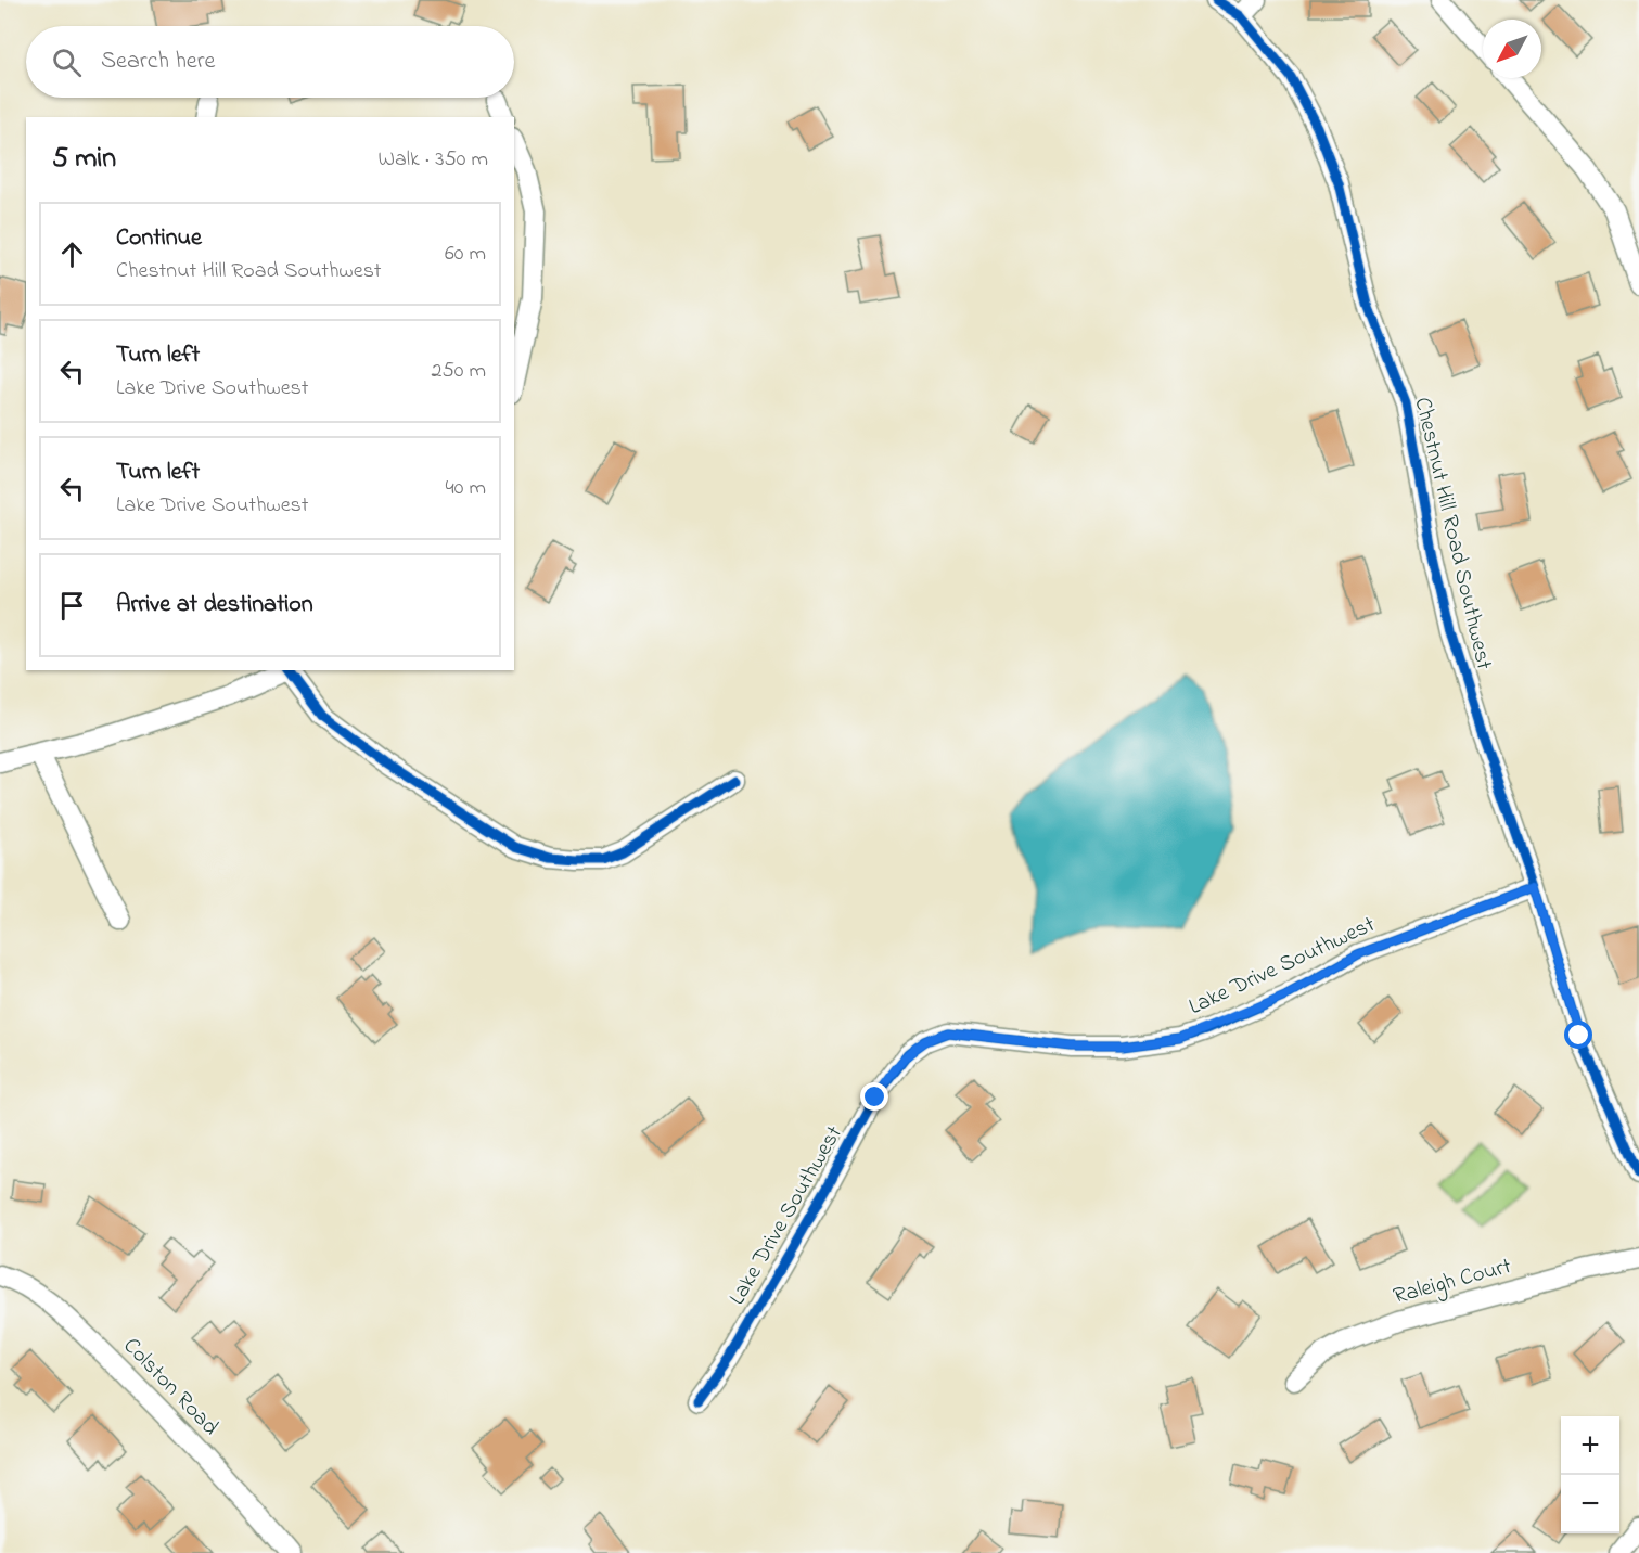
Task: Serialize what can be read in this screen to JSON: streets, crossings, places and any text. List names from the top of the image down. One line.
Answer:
{"streets":{"street":["Chestnut Hill Road Southwest","Lake Drive Southwest","Raleigh Court","Colston Road"]},"crossings":[["Chestnut Hill Road Southwest","Lake Drive Southwest"]],"north":"bottom left","page":{"search":"Search here","heading":["5 min","Walk · 350 m"],"list":[["Continue","Chestnut Hill Road Southwest","60 m"],["Turn left","Lake Drive Southwest","250 m"],["Turn left","Lake Drive Southwest","40 m"],"Arrive at destination"],"map_buttons":["+","−"]}}
